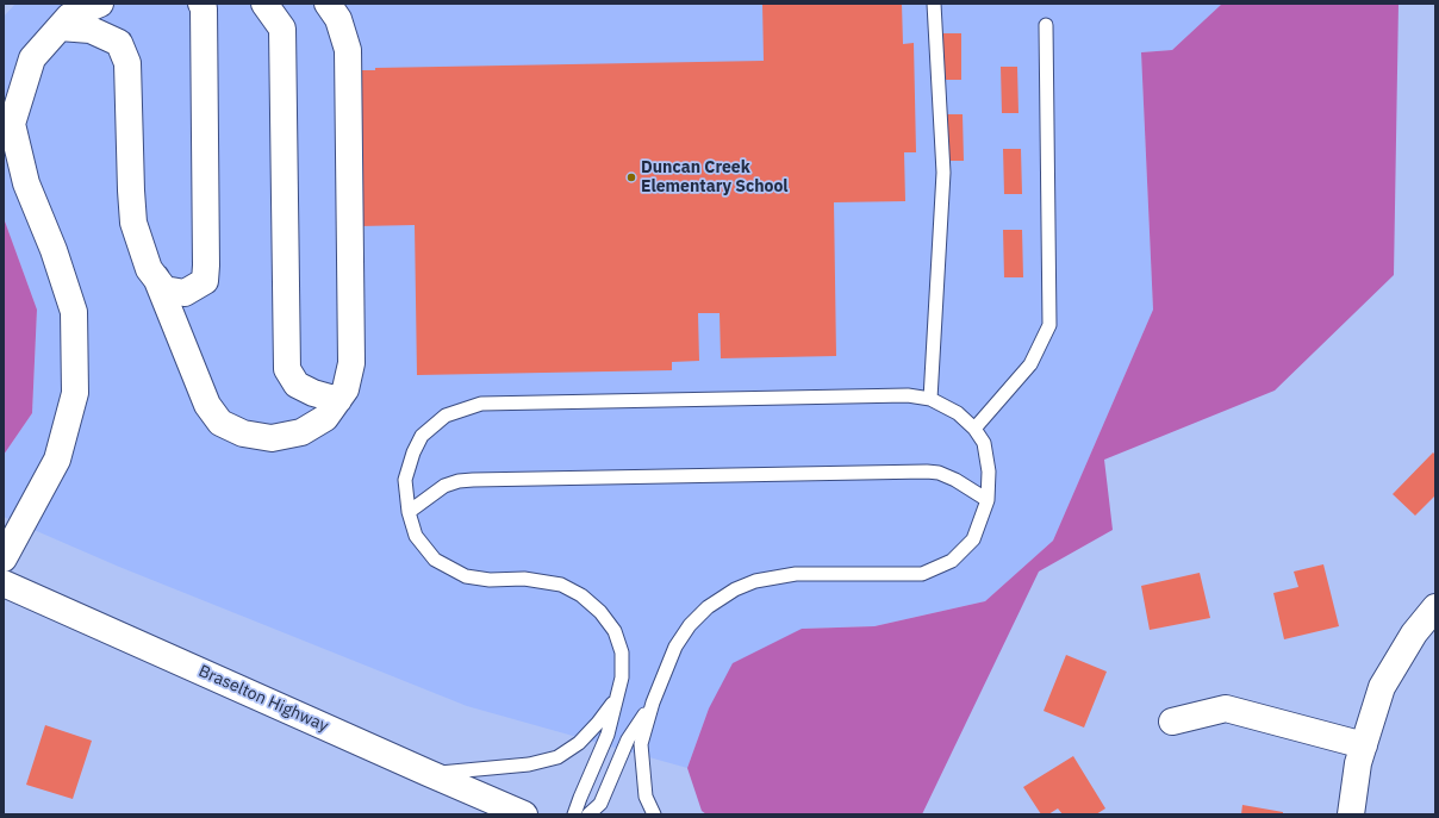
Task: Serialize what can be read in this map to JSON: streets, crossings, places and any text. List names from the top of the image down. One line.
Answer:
{"streets":{"street":["Braselton Highway"]},"places":["Duncan Creek Elementary School"]}
